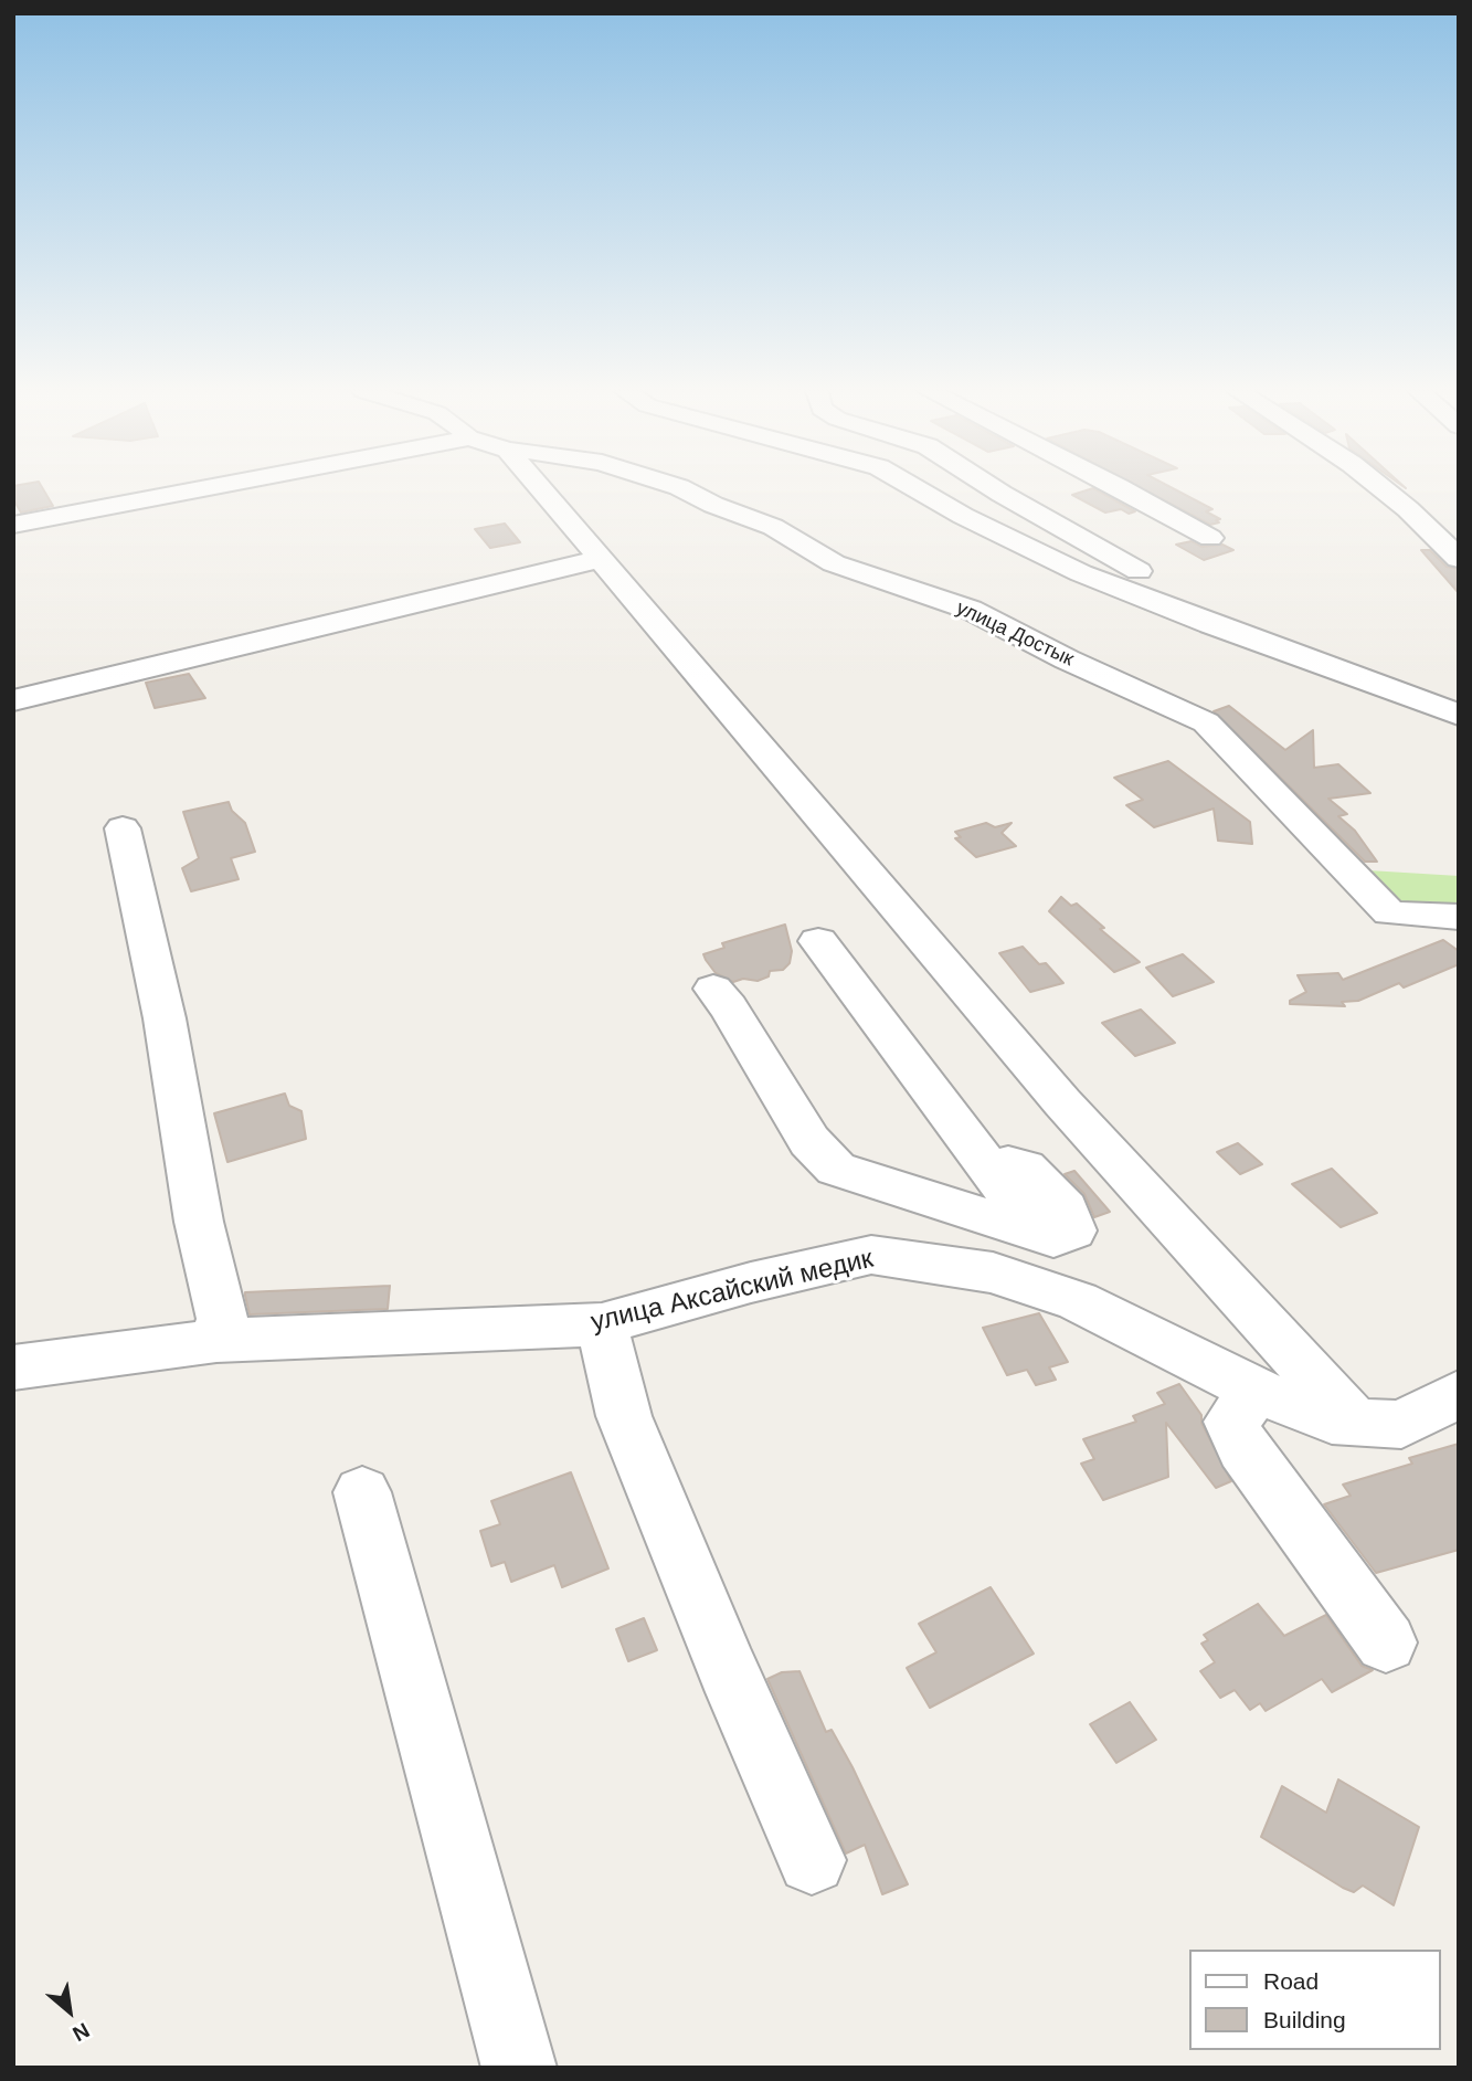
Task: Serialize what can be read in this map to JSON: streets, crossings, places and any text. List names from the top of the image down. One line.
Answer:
{"streets":{"street":["улица Достык","улица Аксайский медик"]},"legend":["Road","Building"],"north":"bottom right"}
